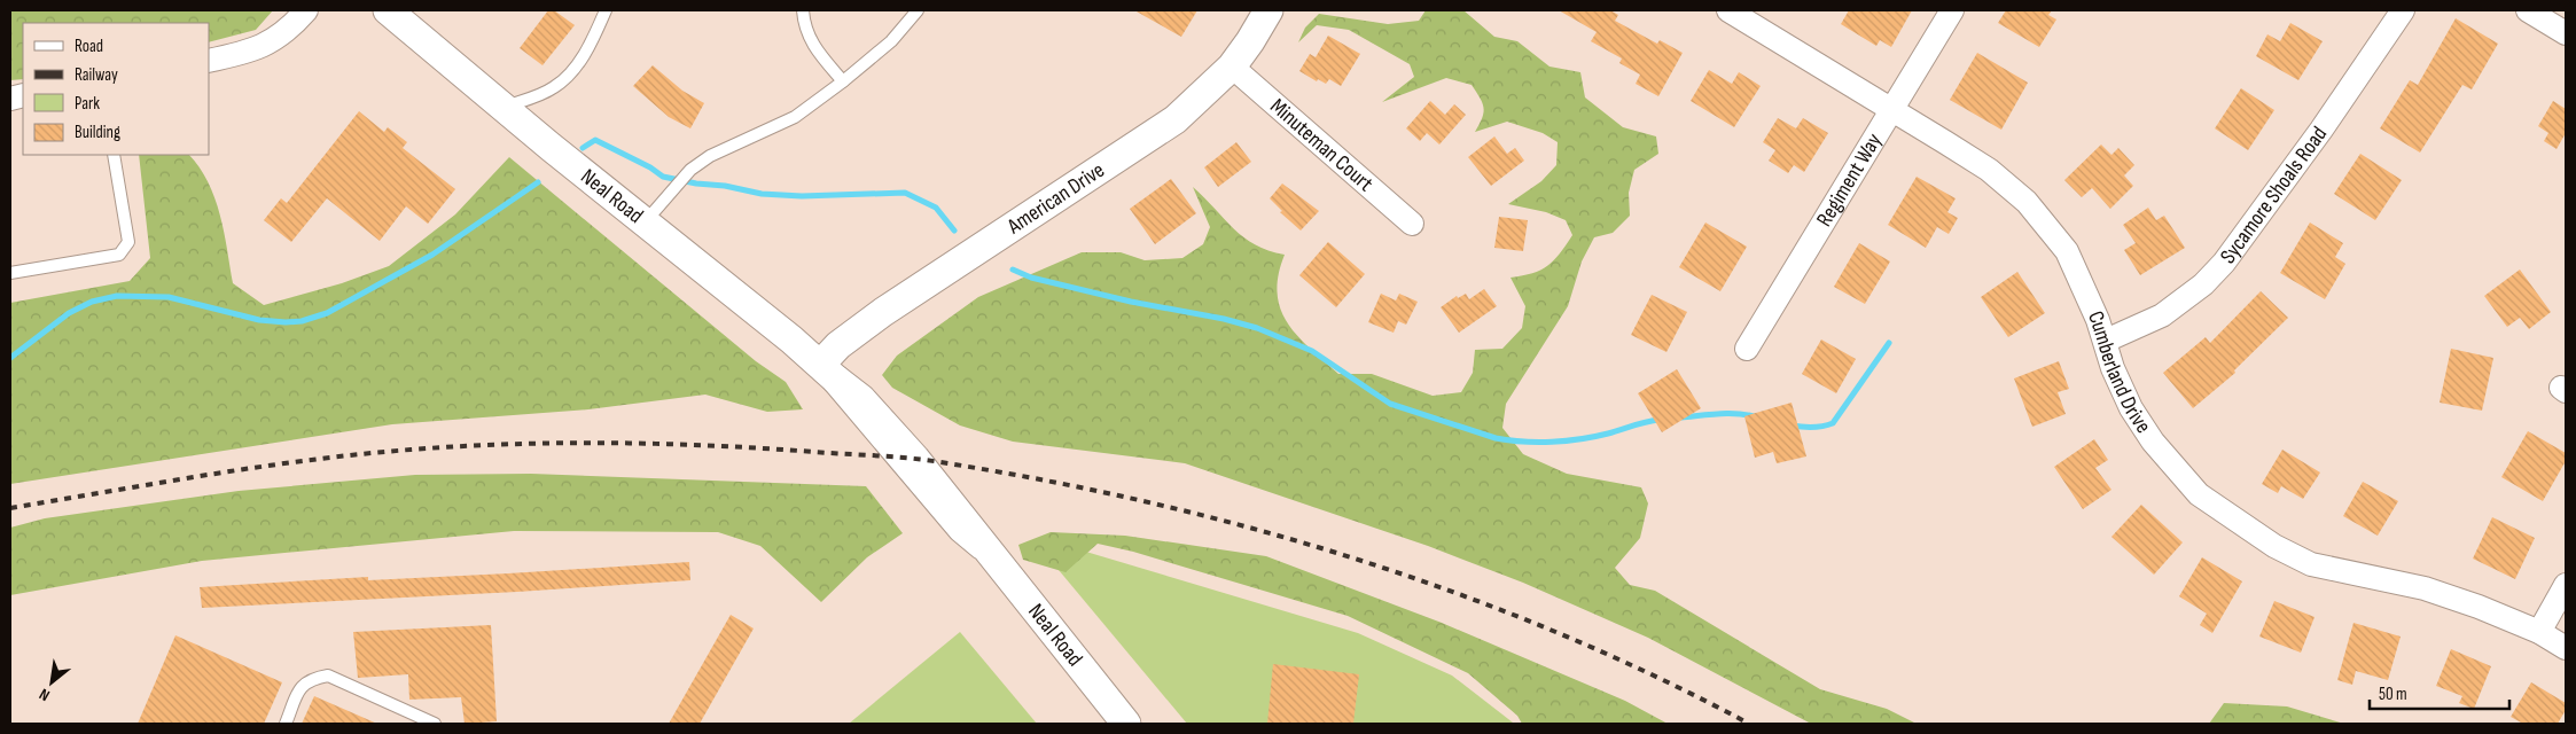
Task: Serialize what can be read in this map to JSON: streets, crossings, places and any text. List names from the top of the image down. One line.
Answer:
{"streets":{"street":["Minuteman Court","Regiment Way","Sycamore Shoals Road","Neal Road","American Drive","Cumberland Drive"]},"crossings":[["Minuteman Court","American Drive"],["Regiment Way","Cumberland Drive"],["Sycamore Shoals Road","Cumberland Drive"],["Neal Road","American Drive"]],"legend":["Road","Railway","Park","Building"],"scale_bar":"50 m","north":"bottom left"}
